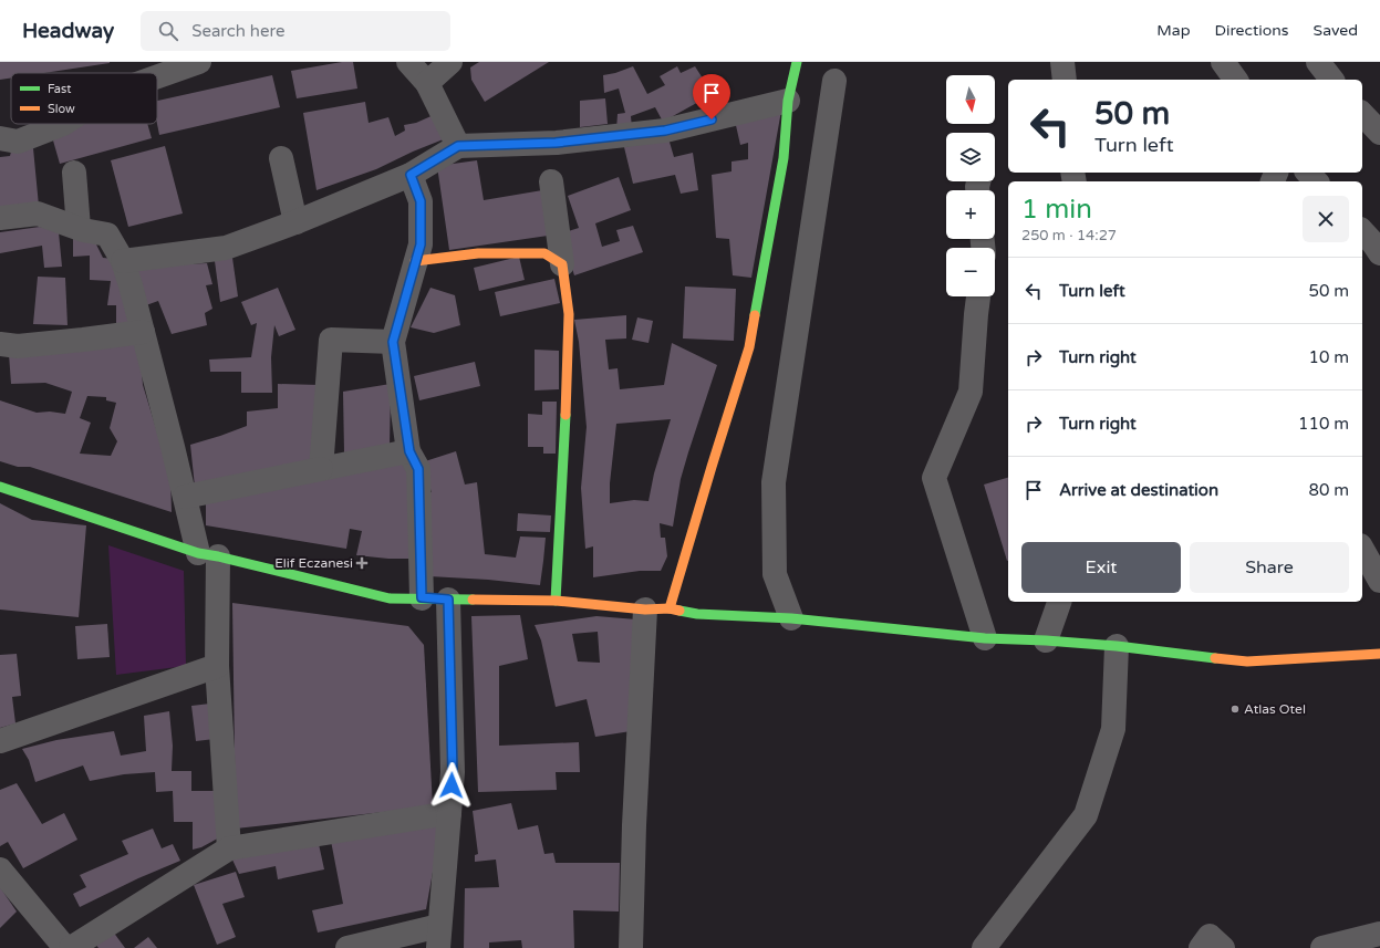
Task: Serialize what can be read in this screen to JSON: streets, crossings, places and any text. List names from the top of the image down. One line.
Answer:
{"places":{"health":["Elif Eczanesi"],"other":["Atlas Otel"]},"legend":["Fast","Slow"],"north":"bottom","page":{"header":"Headway","search":"Search here","nav":["Map","Directions","Saved"],"map_buttons":["+","−"],"turn":["50 m","Turn left"],"heading":["1 min","250 m · 14:27"],"list":[{"name":"Turn left","value":"50 m"},{"name":"Turn right","value":"10 m"},{"name":"Turn right","value":"110 m"},{"name":"Arrive at destination","value":"80 m"}],"buttons":["Exit","Share"]}}
